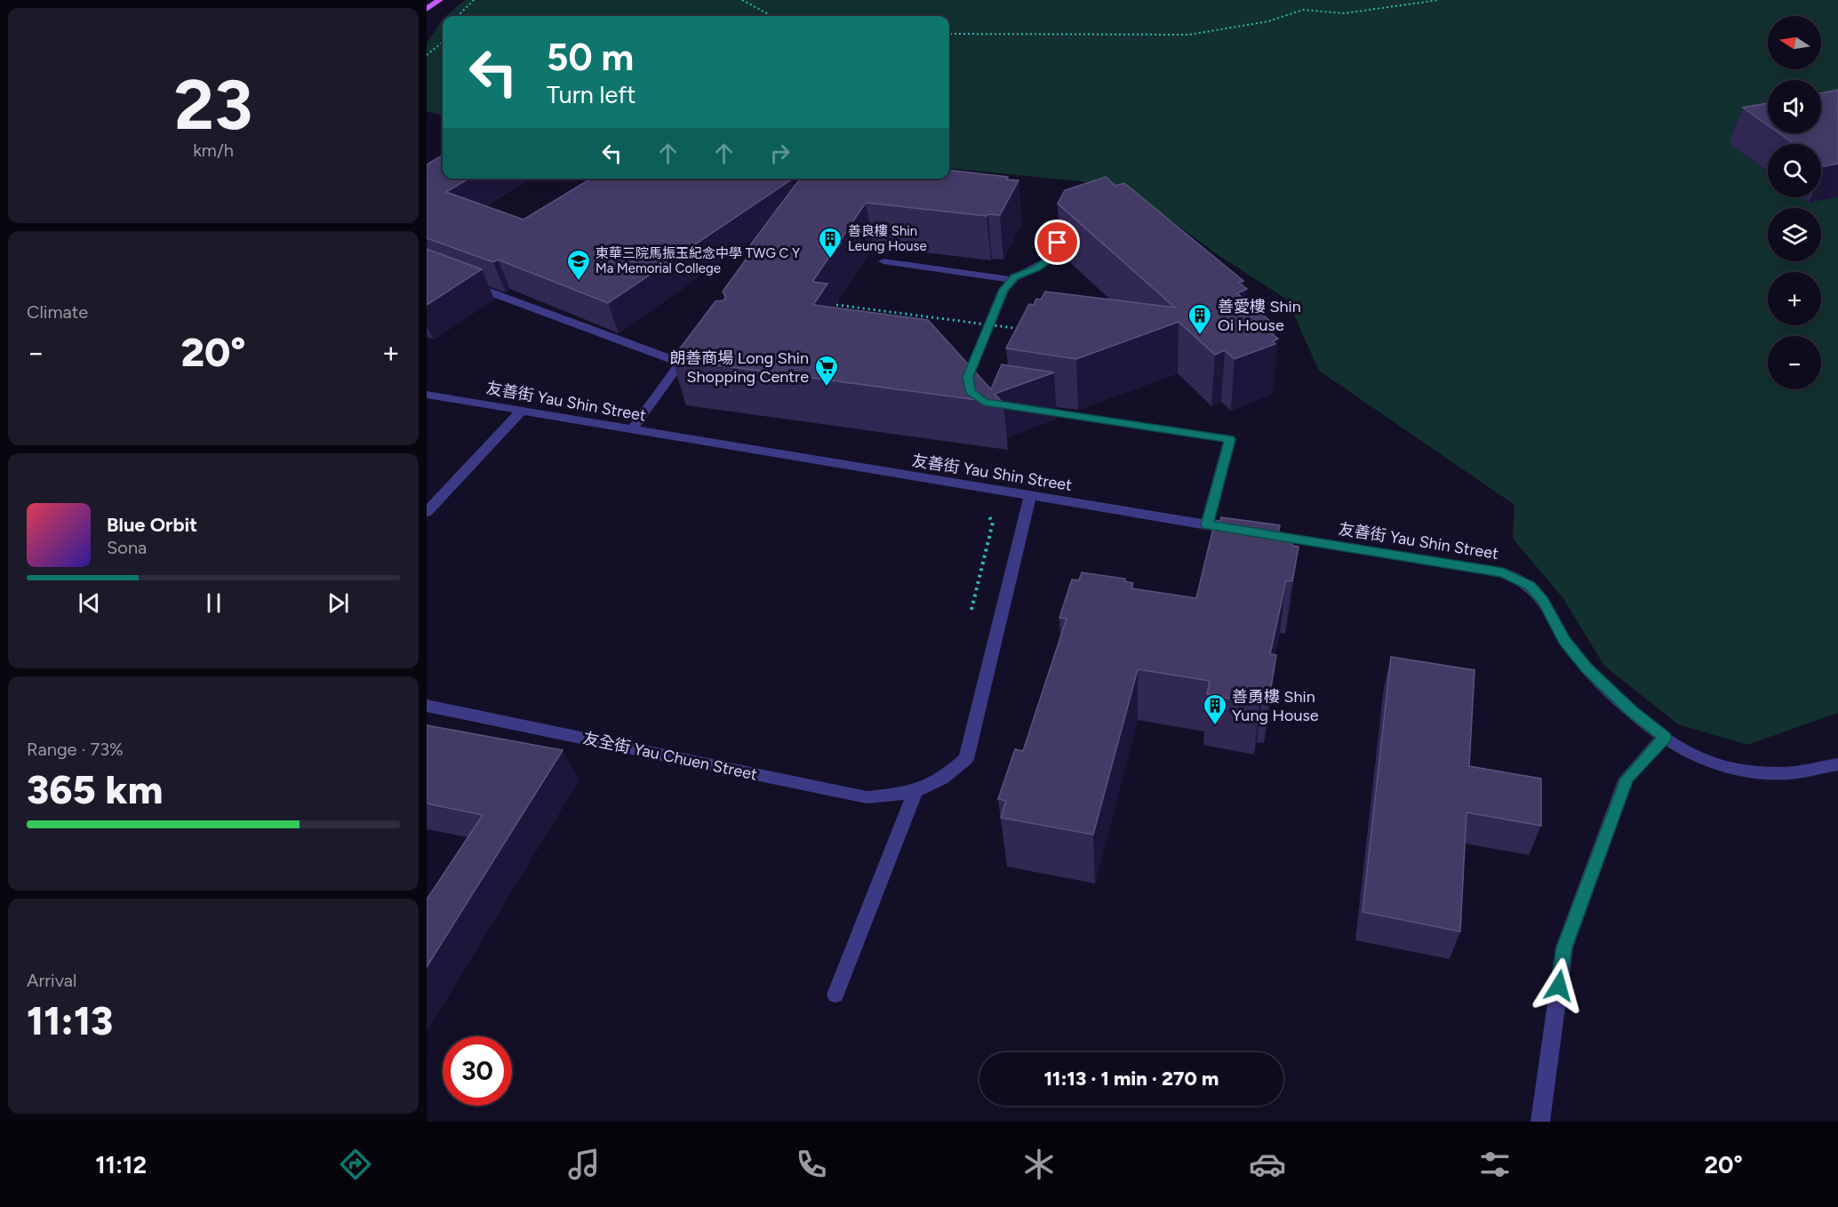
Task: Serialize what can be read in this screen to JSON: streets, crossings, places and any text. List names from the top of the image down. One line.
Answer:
{"streets":{"street":["友善街 Yau Shin Street","友全街 Yau Chuen Street"]},"crossings":[["友善街 Yau Shin Street","友全街 Yau Chuen Street"]],"places":{"building":["善良樓 Shin Leung House","善愛樓 Shin Oi House","善勇樓 Shin Yung House"],"school or university":["東華三院馬振玉紀念中學 TWG C Y Ma Memorial College"],"supermarket":["朗善商場 Long Shin Shopping Centre"]},"north":"left","page":{"tile":[["23","km/h"],"Climate",["Range · 73%","365 km"],["Arrival","11:13"]],"map_buttons":["+","−"],"turn":["50 m","Turn left"],"heat":["−","20°","+"],"song":["Blue Orbit","Sona"],"limit":"30","trip":"11:13 · 1 min · 270 m","tabs":["11:12","20°"]}}
